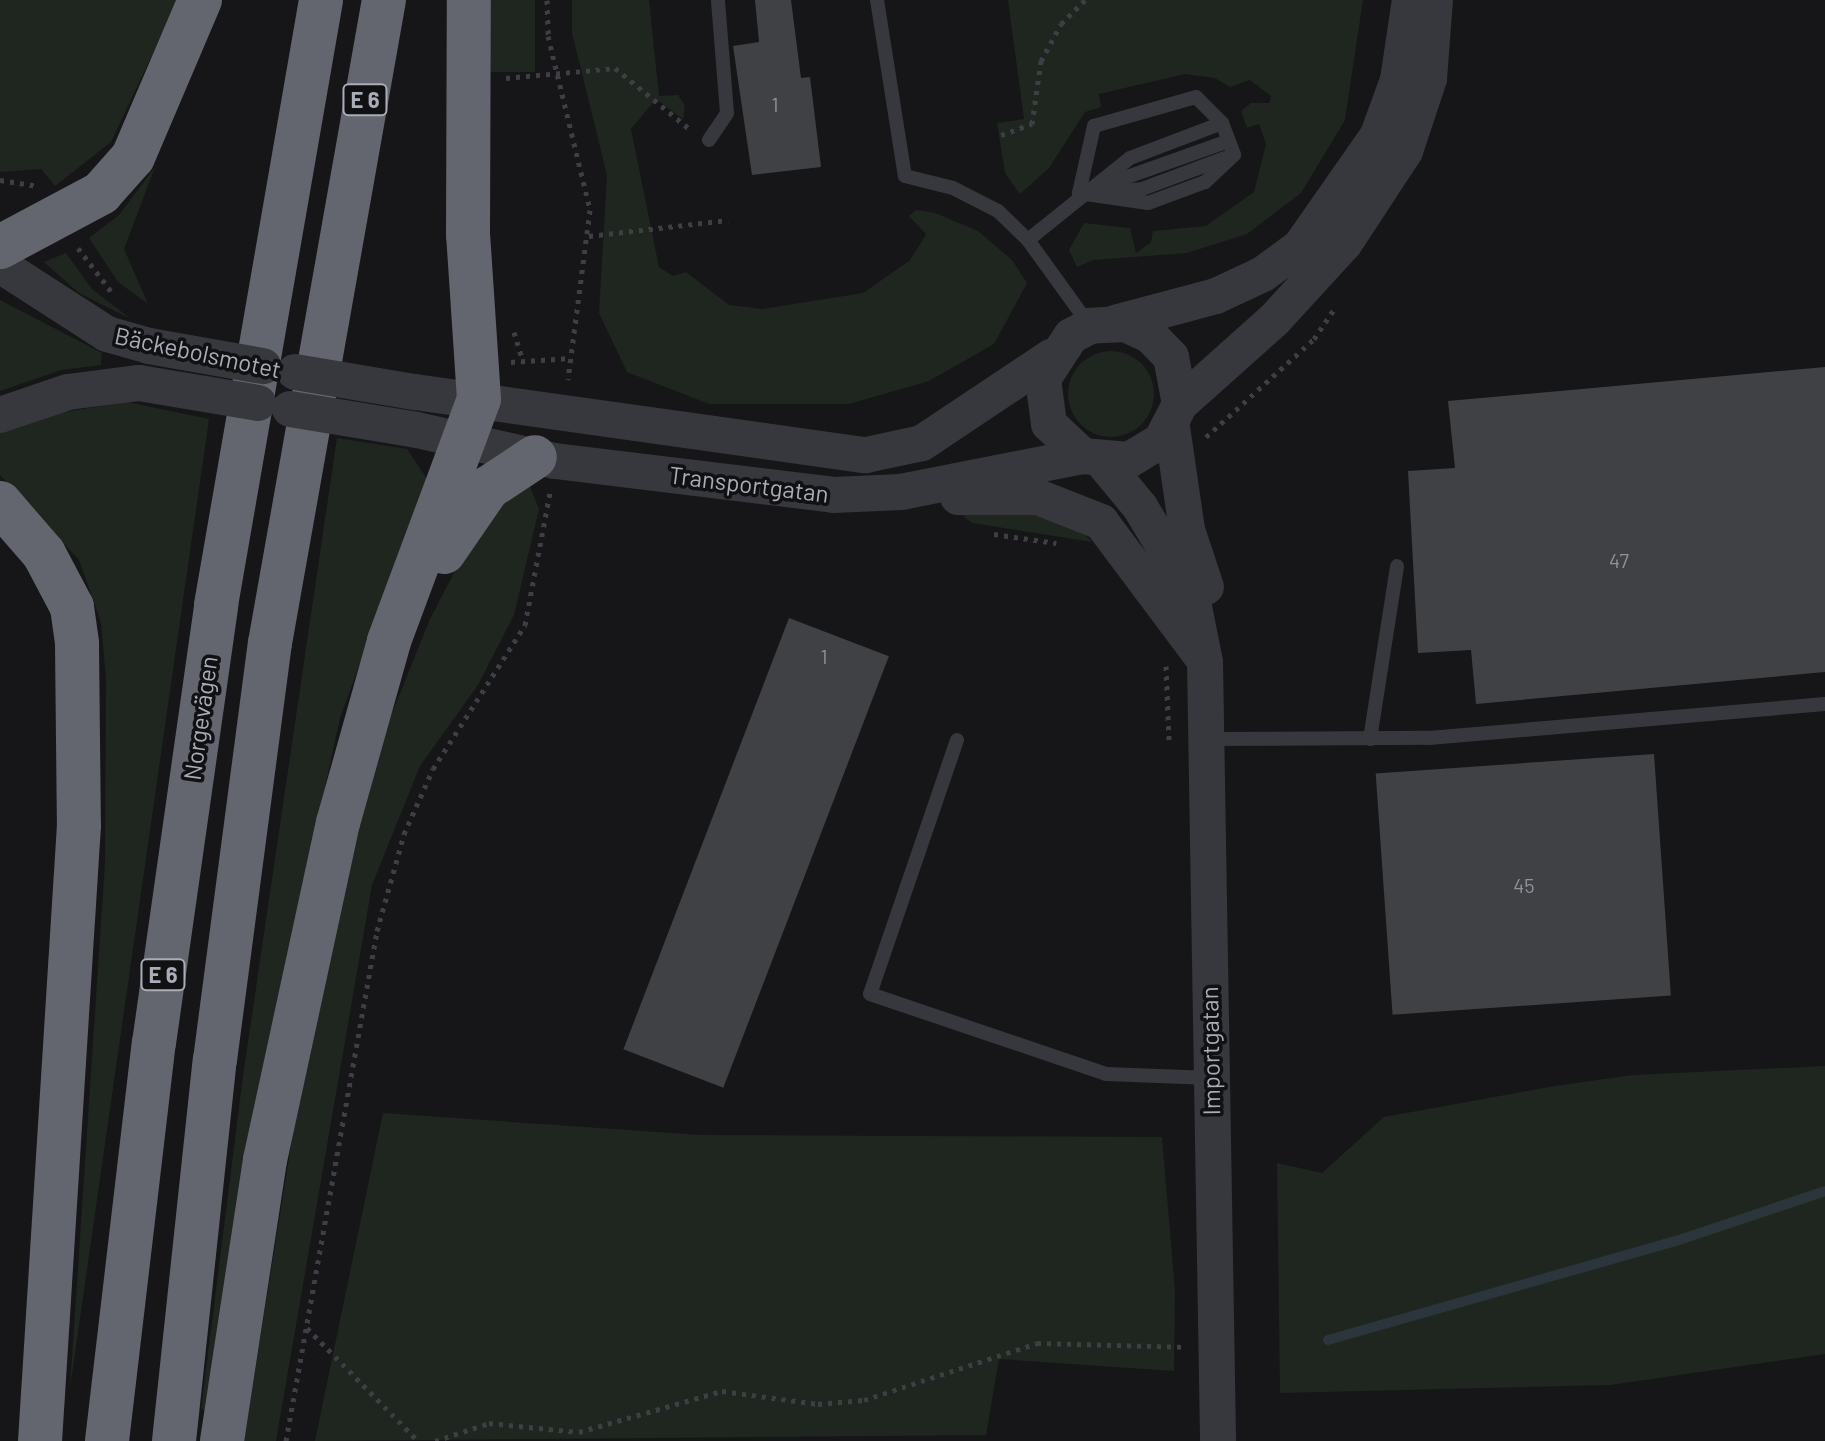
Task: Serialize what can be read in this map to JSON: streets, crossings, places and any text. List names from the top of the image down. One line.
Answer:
{"streets":{"highway":["E 6","Norgevägen"],"street":["Bäckebolsmotet","Transportgatan","Importgatan"]},"crossings":[["Bäckebolsmotet","Transportgatan"],["Transportgatan","Importgatan"]],"house_numbers":["1","47","1","45"]}
